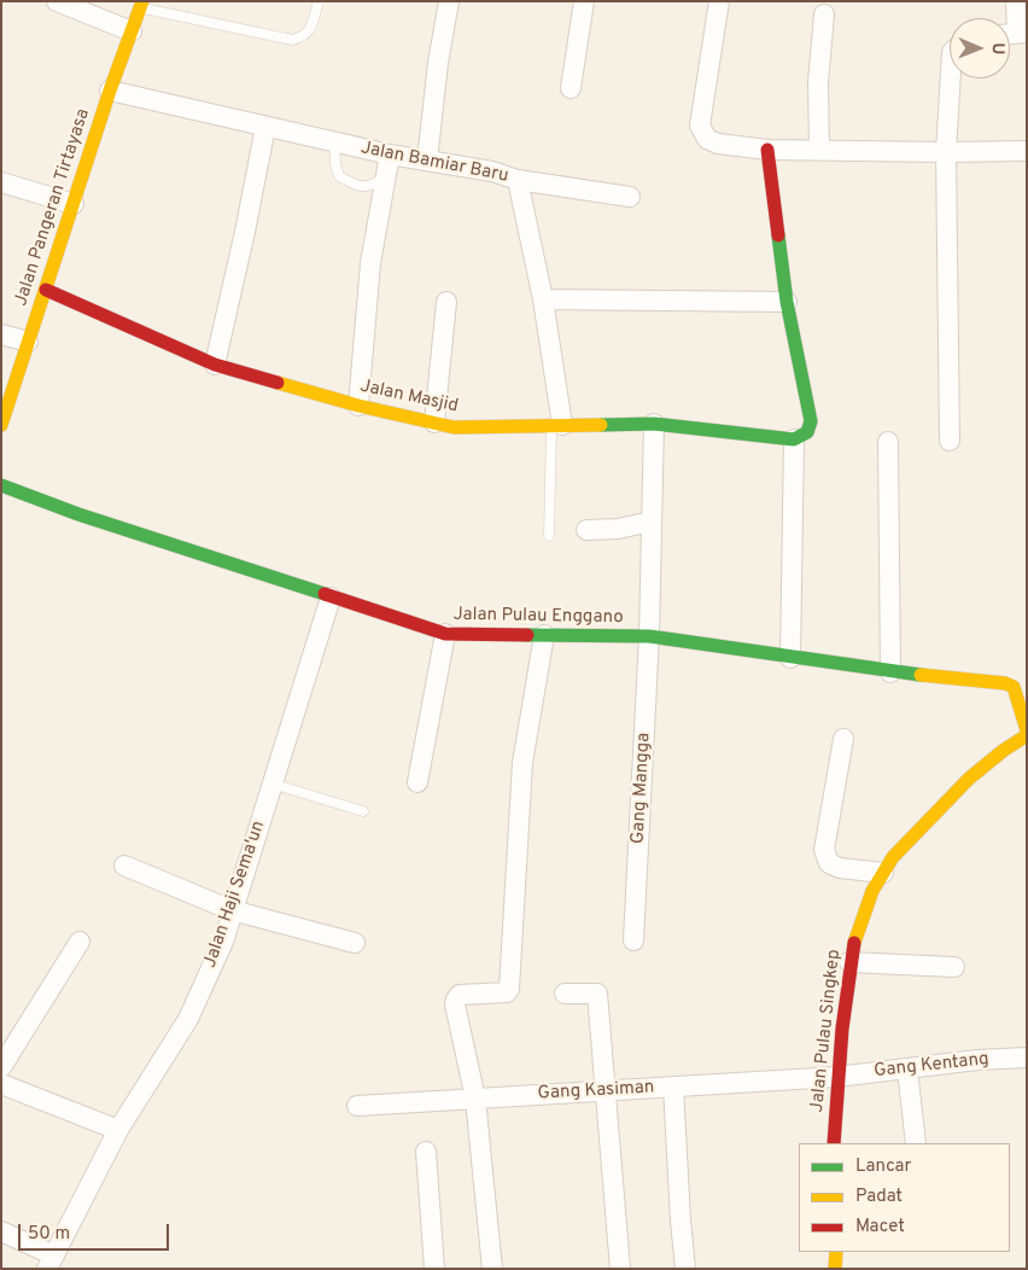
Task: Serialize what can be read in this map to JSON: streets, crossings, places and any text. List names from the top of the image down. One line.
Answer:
{"streets":{"street":["Jalan Bamiar Baru","Jalan Pangeran Tirtayasa","Jalan Masjid","Jalan Pulau Enggano","Gang Mangga","Jalan Haji Sema'un","Jalan Pulau Singkep","Gang Kentang","Gang Kasiman"]},"crossings":[["Jalan Bamiar Baru","Jalan Pangeran Tirtayasa"],["Jalan Bamiar Baru","Jalan Masjid"],["Jalan Pangeran Tirtayasa","Jalan Masjid"],["Jalan Masjid","Gang Mangga"],["Jalan Pulau Enggano","Gang Mangga"],["Jalan Pulau Enggano","Jalan Haji Sema'un"],["Jalan Pulau Singkep","Gang Kentang"],["Jalan Pulau Singkep","Gang Kasiman"],["Gang Kentang","Gang Kasiman"]],"legend":["Lancar","Padat","Macet"],"scale_bar":"50 m","north":"right"}
